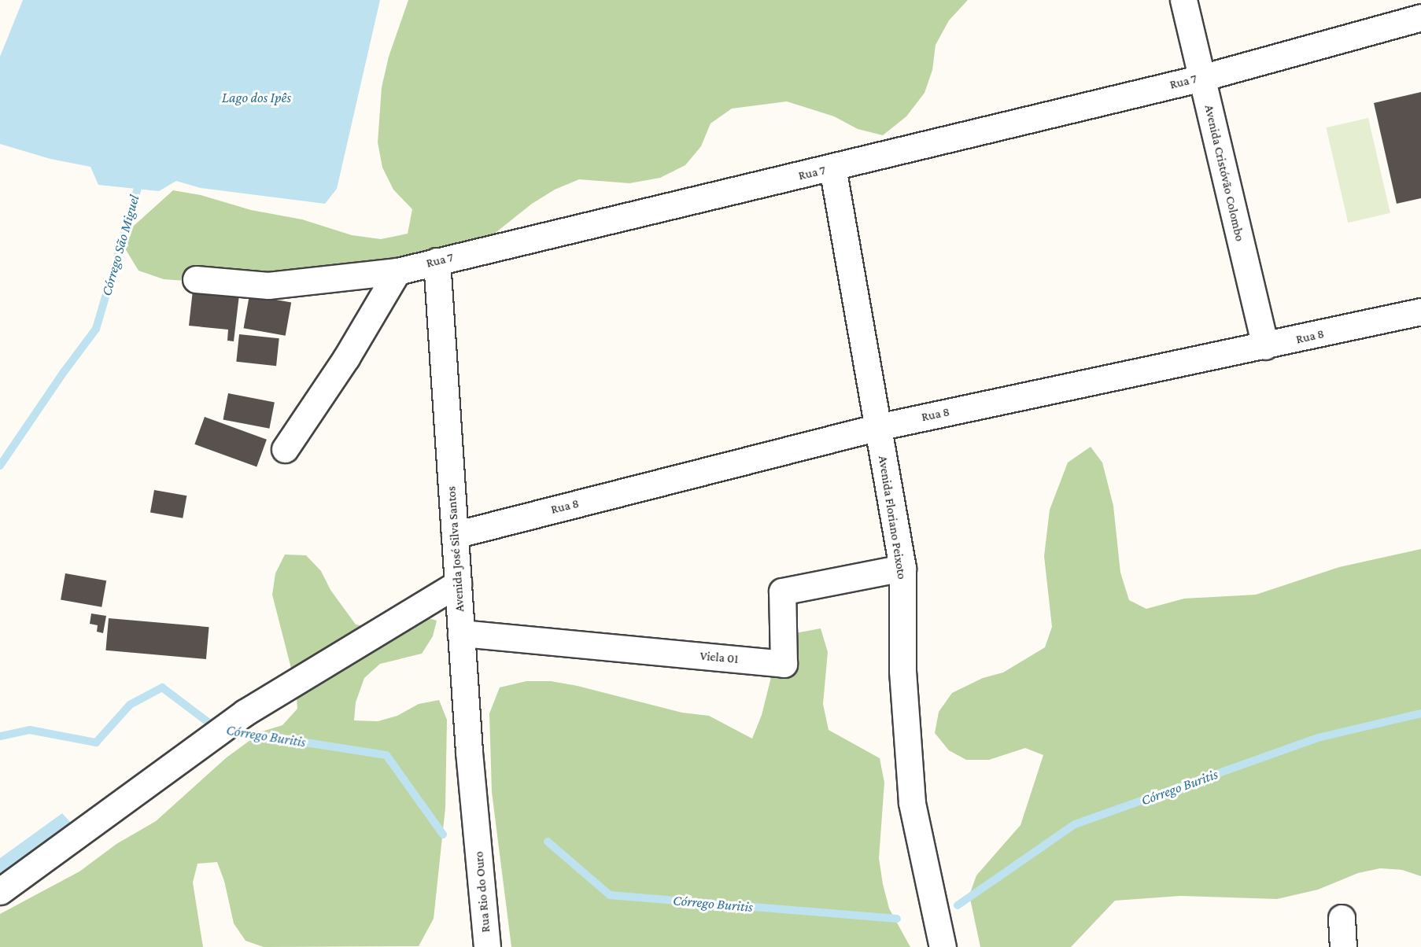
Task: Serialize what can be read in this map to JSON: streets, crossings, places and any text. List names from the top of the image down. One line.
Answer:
{"streets":{"street":["Rua 7","Avenida Cristóvão Colombo","Rua 8","Avenida Floriano Peixoto","Avenida José Silva Santos","Viela 01","Rua Rio do Ouro"]},"crossings":[["Rua 7","Avenida Cristóvão Colombo"],["Rua 7","Avenida Floriano Peixoto"],["Rua 7","Avenida José Silva Santos"],["Avenida Cristóvão Colombo","Rua 8"],["Rua 8","Avenida Floriano Peixoto"],["Rua 8","Avenida José Silva Santos"],["Avenida Floriano Peixoto","Viela 01"],["Avenida José Silva Santos","Viela 01"],["Avenida José Silva Santos","Rua Rio do Ouro"]],"water":["Lago dos Ipês","Córrego São Miguel","Córrego Buritis"]}
